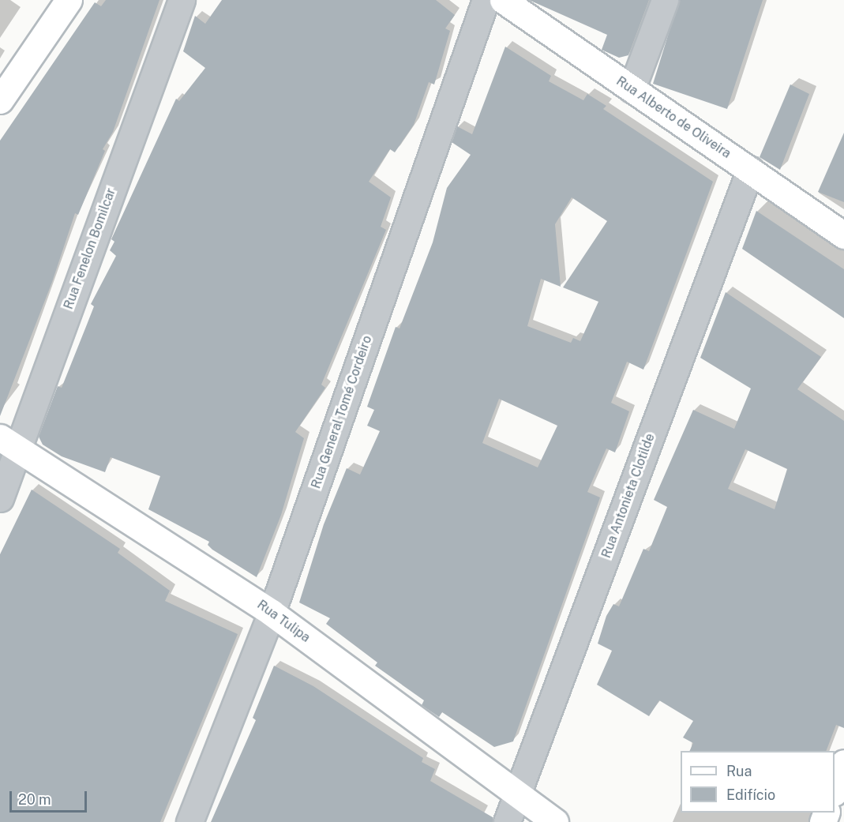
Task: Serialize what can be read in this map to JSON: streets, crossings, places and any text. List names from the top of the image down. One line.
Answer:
{"streets":{"street":["Rua Alberto de Oliveira","Rua Fenelon Bomilcar","Rua General Tomé Cordeiro","Rua Antonieta Clotilde","Rua Tulipa"]},"crossings":[["Rua Alberto de Oliveira","Rua Antonieta Clotilde"],["Rua Fenelon Bomilcar","Rua Tulipa"],["Rua General Tomé Cordeiro","Rua Tulipa"],["Rua Antonieta Clotilde","Rua Tulipa"]],"legend":["Rua","Edifício"],"scale_bar":"20 m"}
